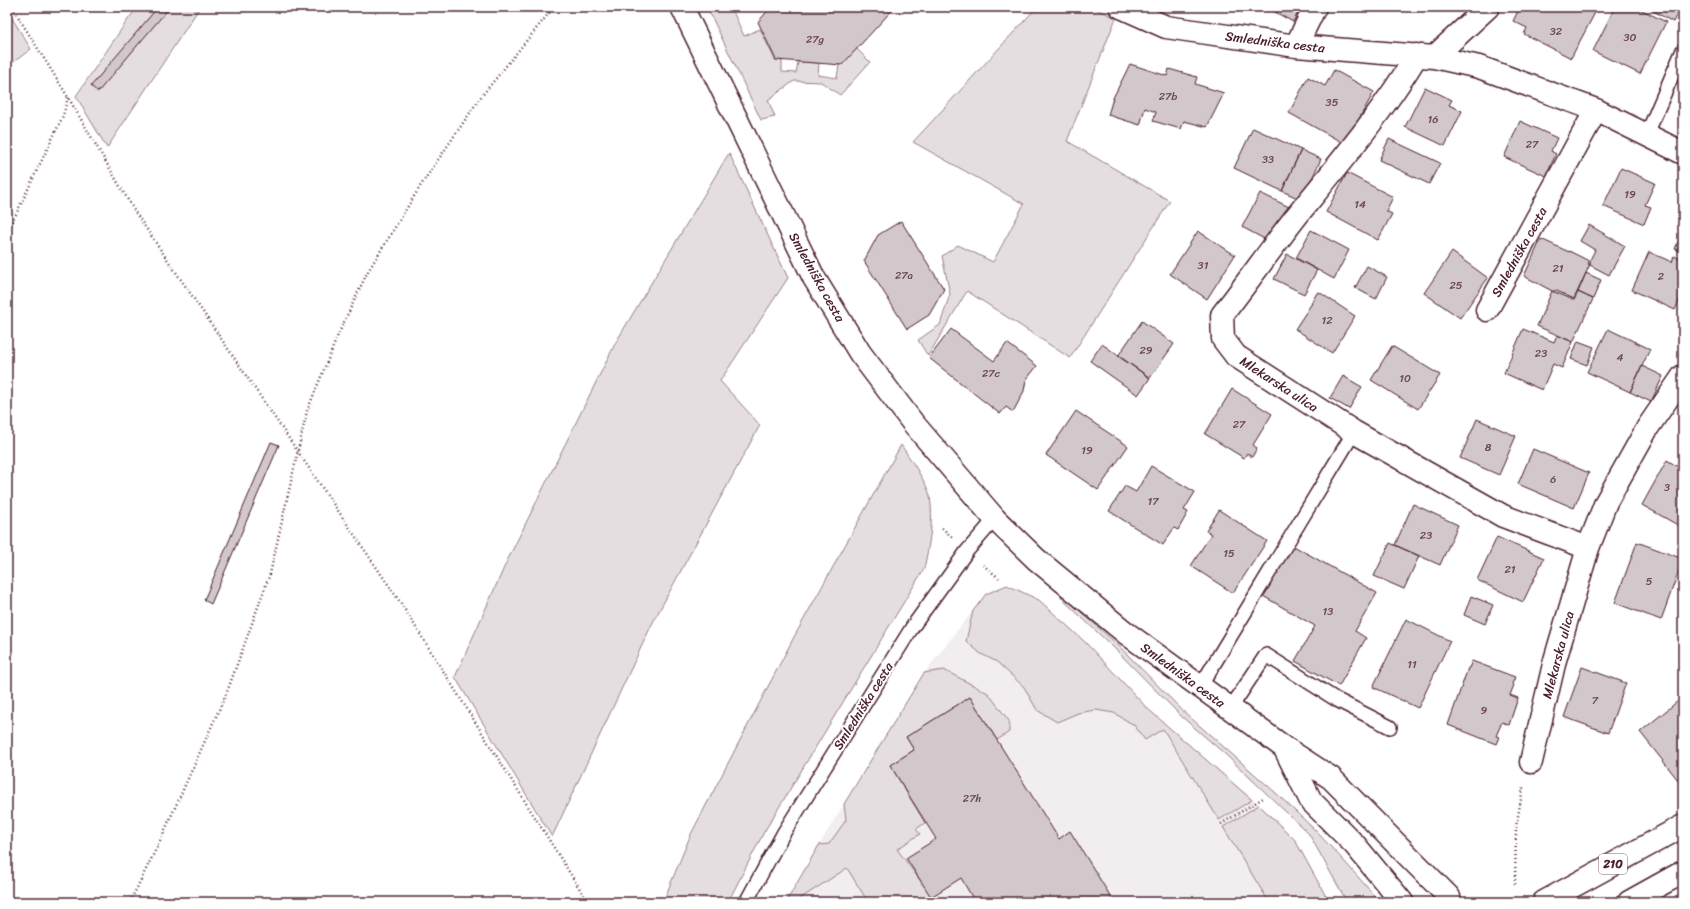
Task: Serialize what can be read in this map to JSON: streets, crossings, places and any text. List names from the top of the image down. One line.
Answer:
{"streets":{"street":["Smledniška cesta","Mlekarska ulica","210"]},"crossings":[["Smledniška cesta","Mlekarska ulica"]],"house_numbers":["32","30","27g","27b","35","16","27","33","19","14","31","21","27a","2","25","12","29","23","4","27c","10","27","8","19","6","3","17","23","15","21","5","13","11","7","9","27h"]}
